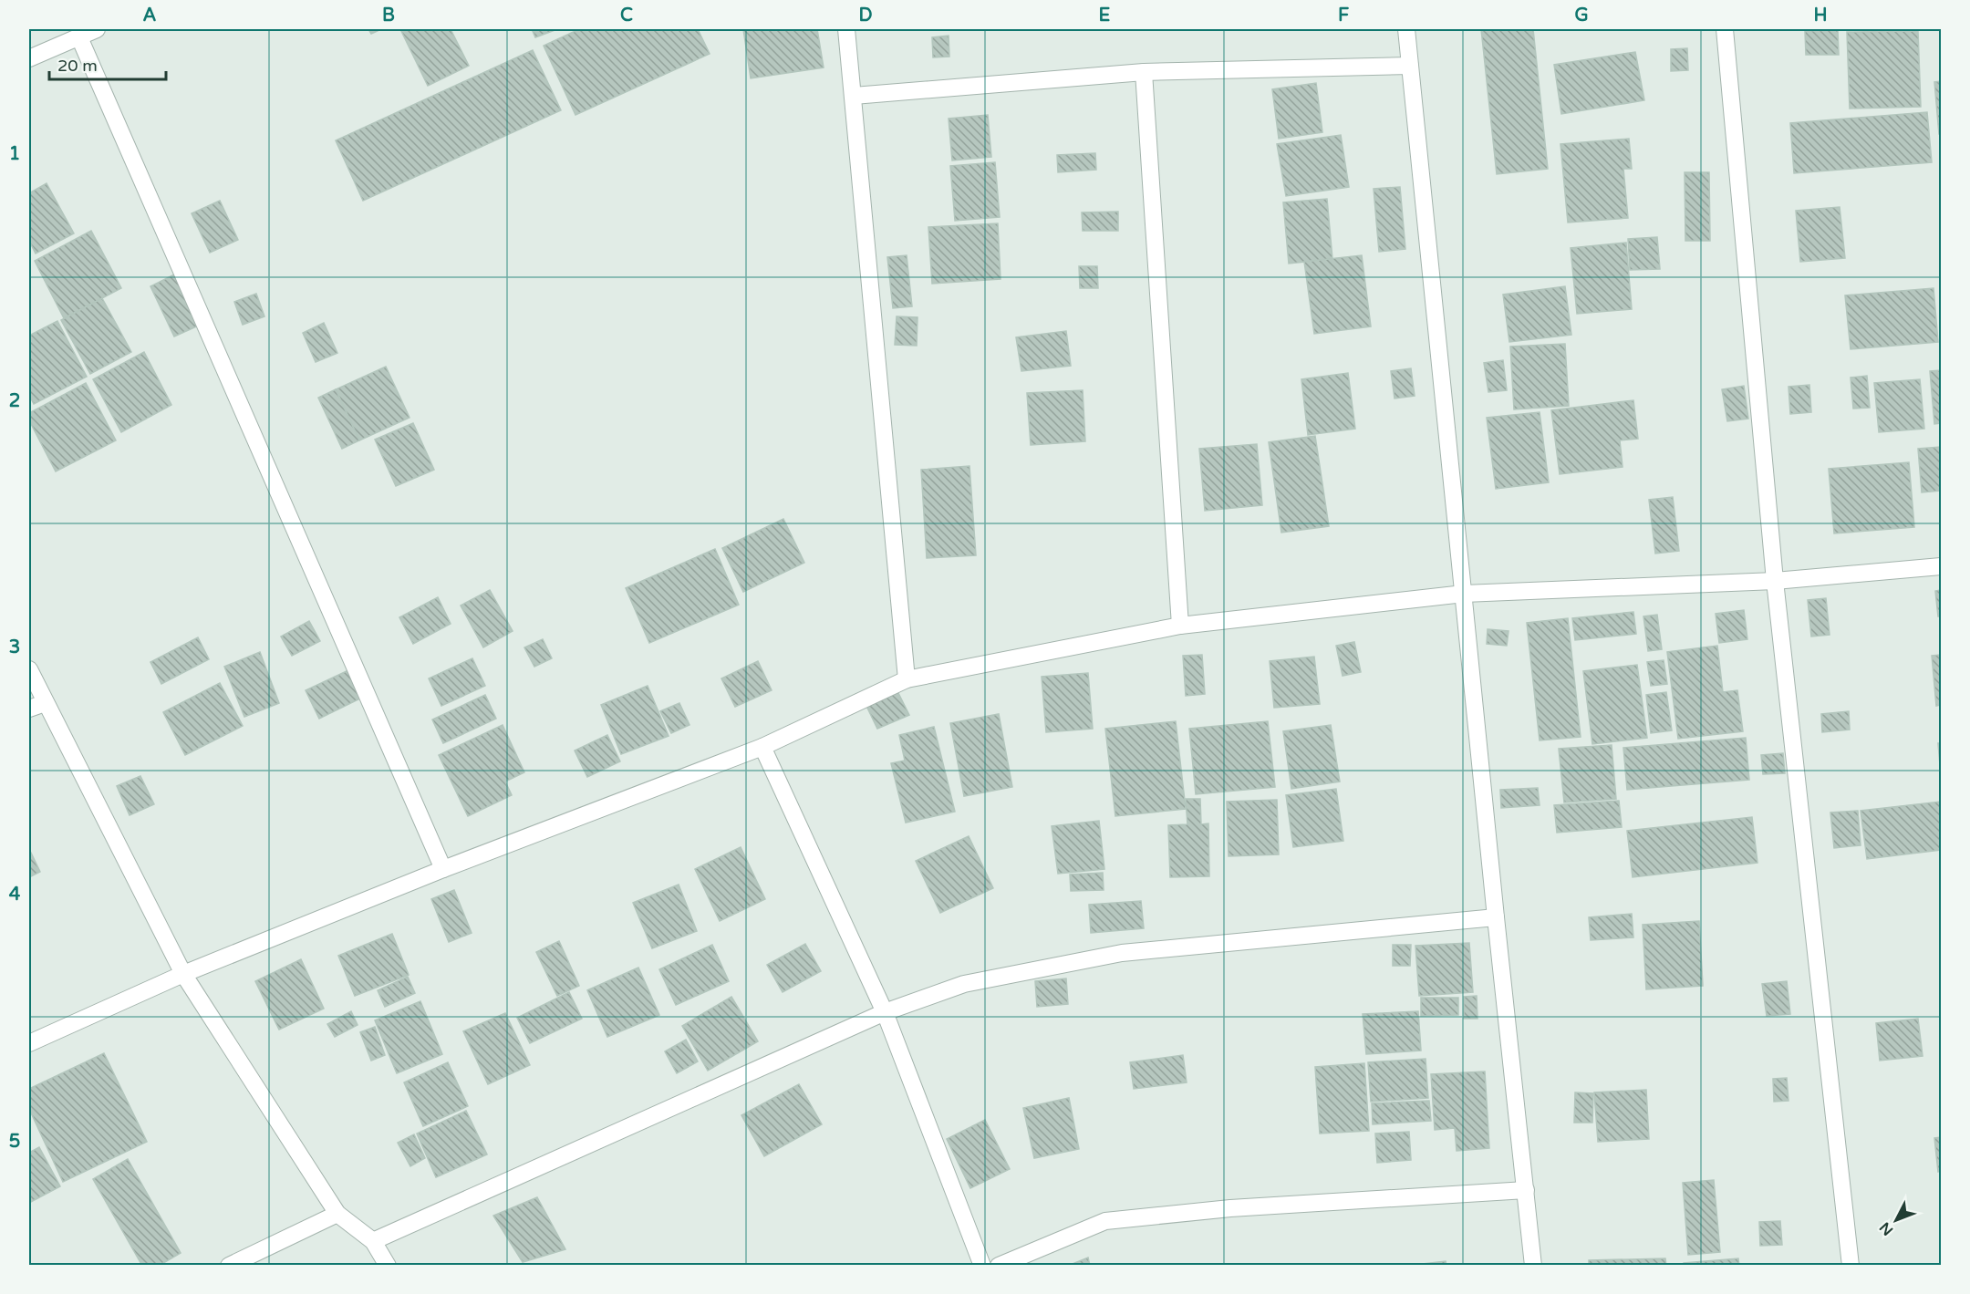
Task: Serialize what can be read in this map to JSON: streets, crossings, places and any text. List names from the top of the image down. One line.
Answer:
{"scale_bar":"20 m","north":"bottom left","grid":{"columns":["A","B","C","D","E","F","G","H"],"rows":["1","2","3","4","5"]}}
